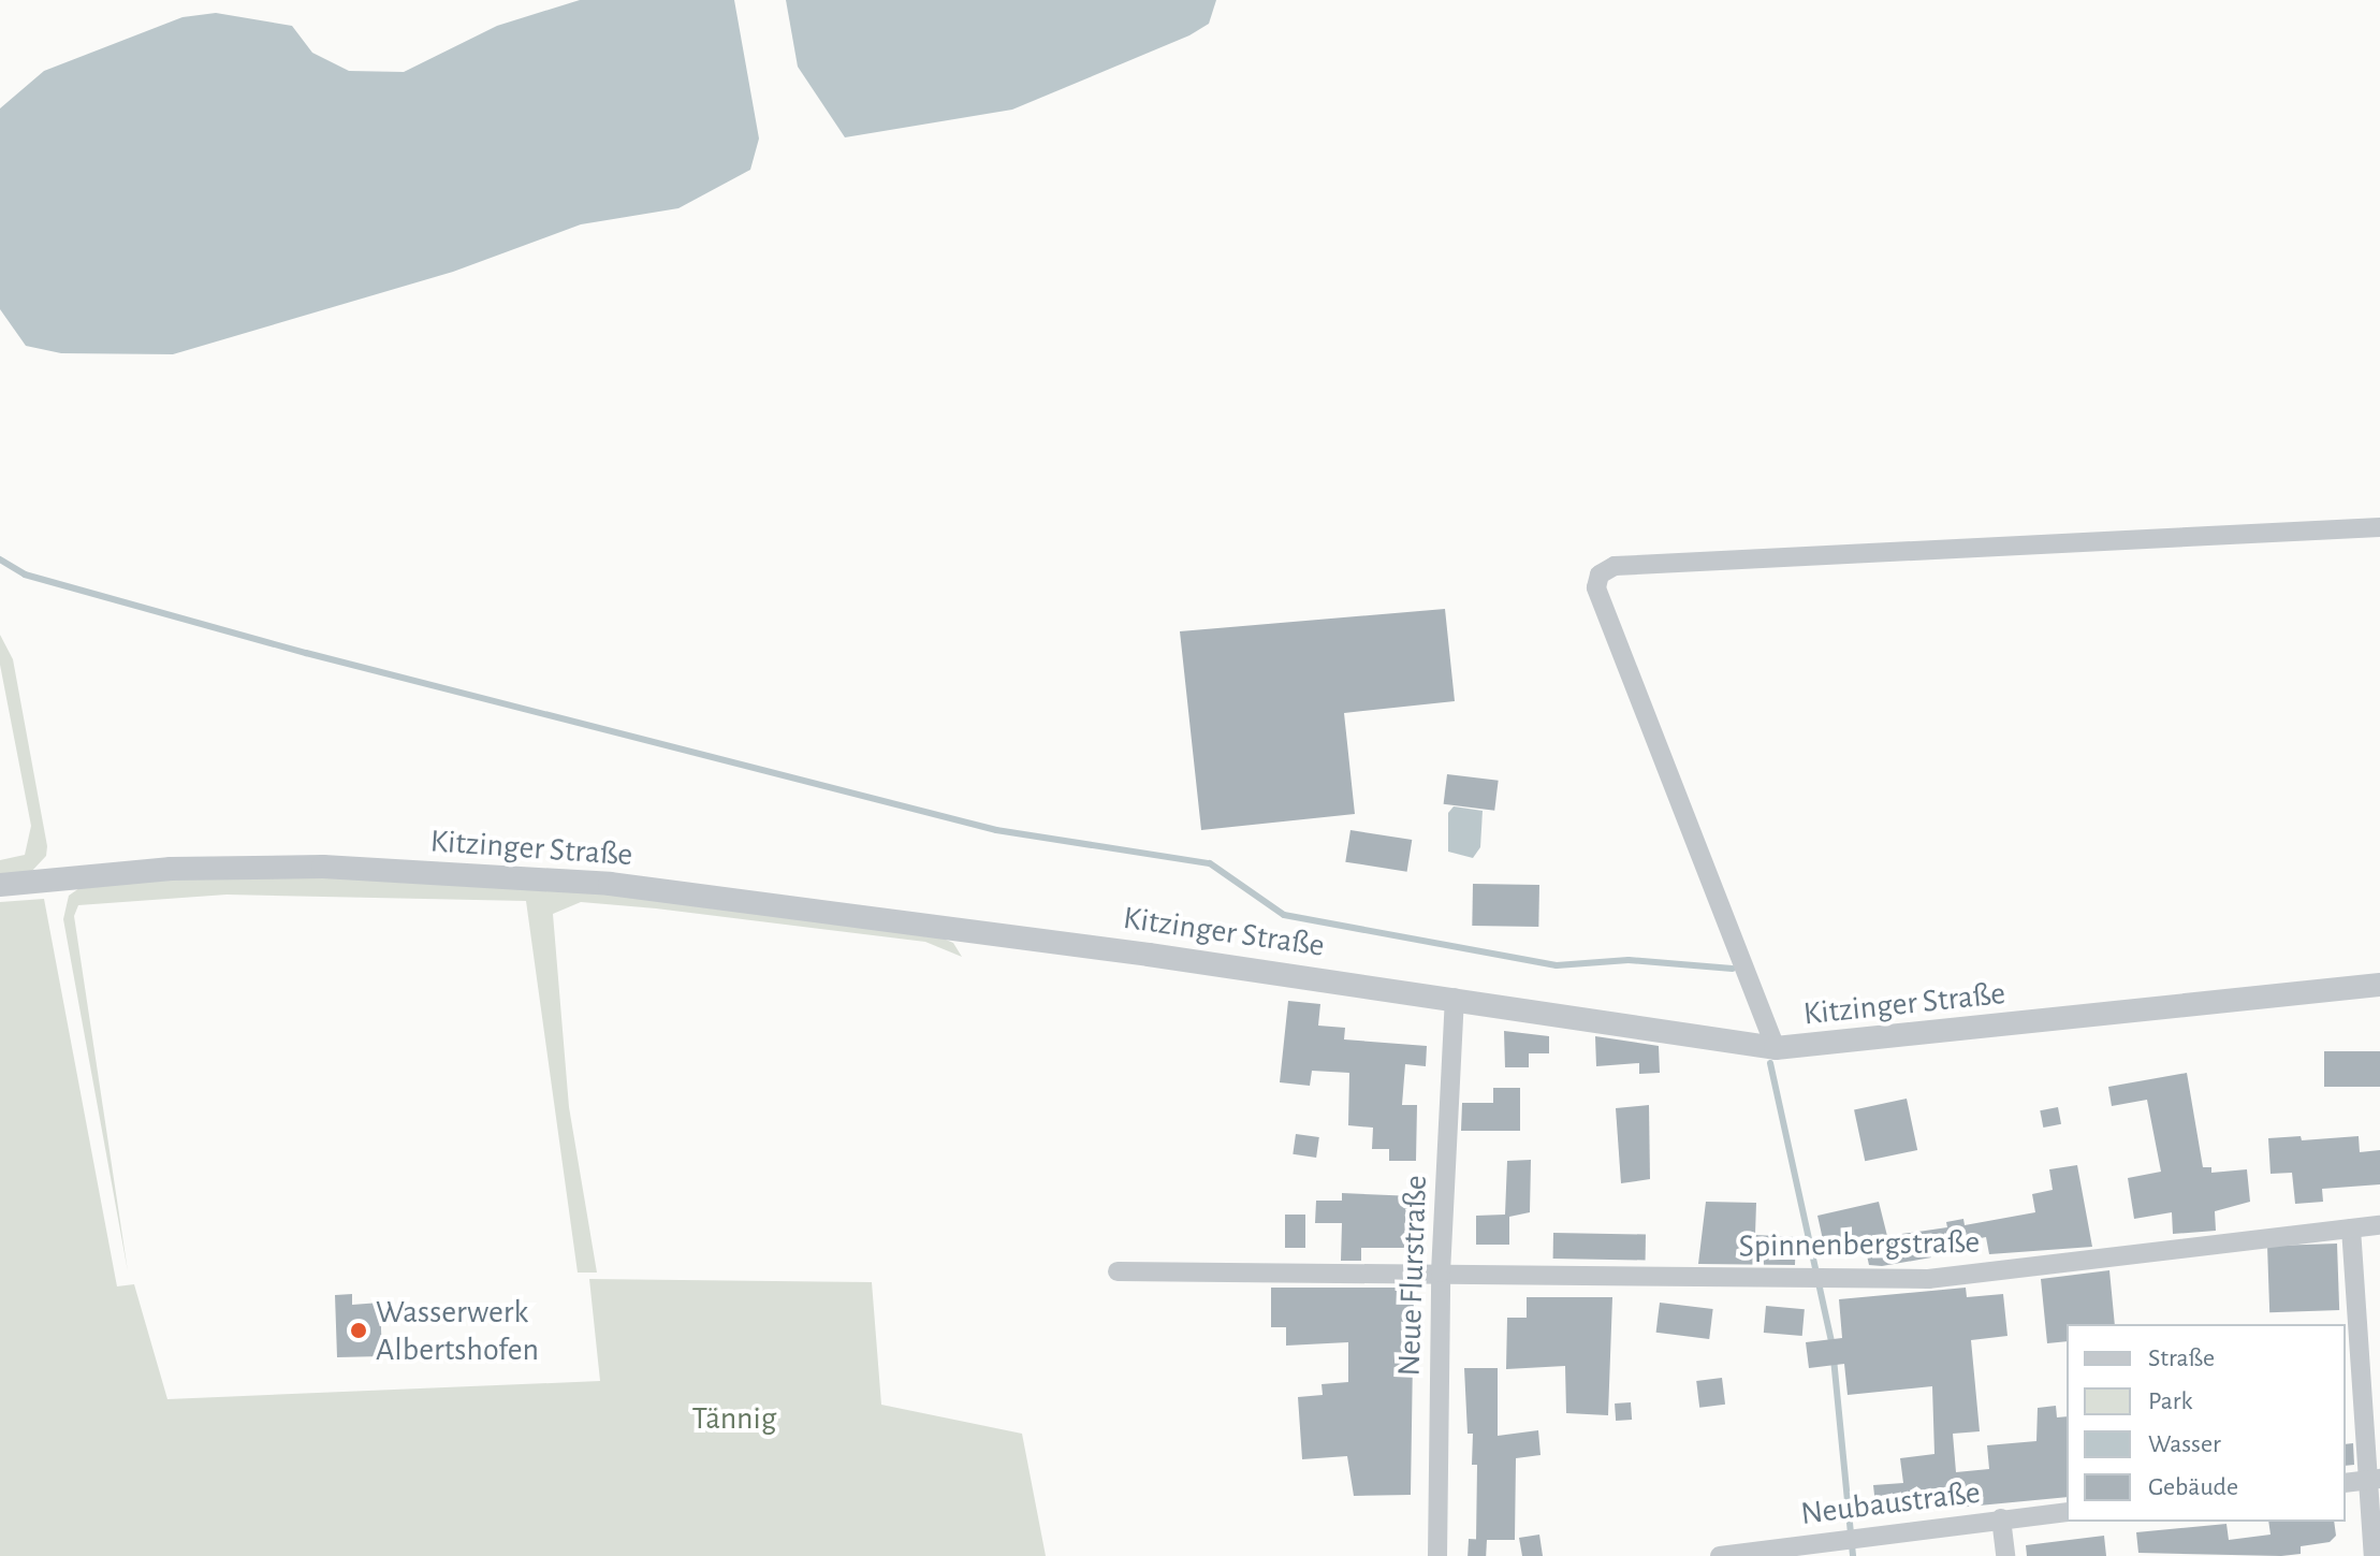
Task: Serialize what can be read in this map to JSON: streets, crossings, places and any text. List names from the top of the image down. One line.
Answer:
{"streets":{"street":["Kitzinger Straße","Spinnenbergstraße","Neue Flurstraße","Neubaustraße"]},"crossings":[["Kitzinger Straße","Neue Flurstraße"],["Spinnenbergstraße","Neue Flurstraße"]],"parks":["Tännig"],"places":["Wasserwerk Albertshofen"],"legend":["Straße","Park","Wasser","Gebäude"]}
